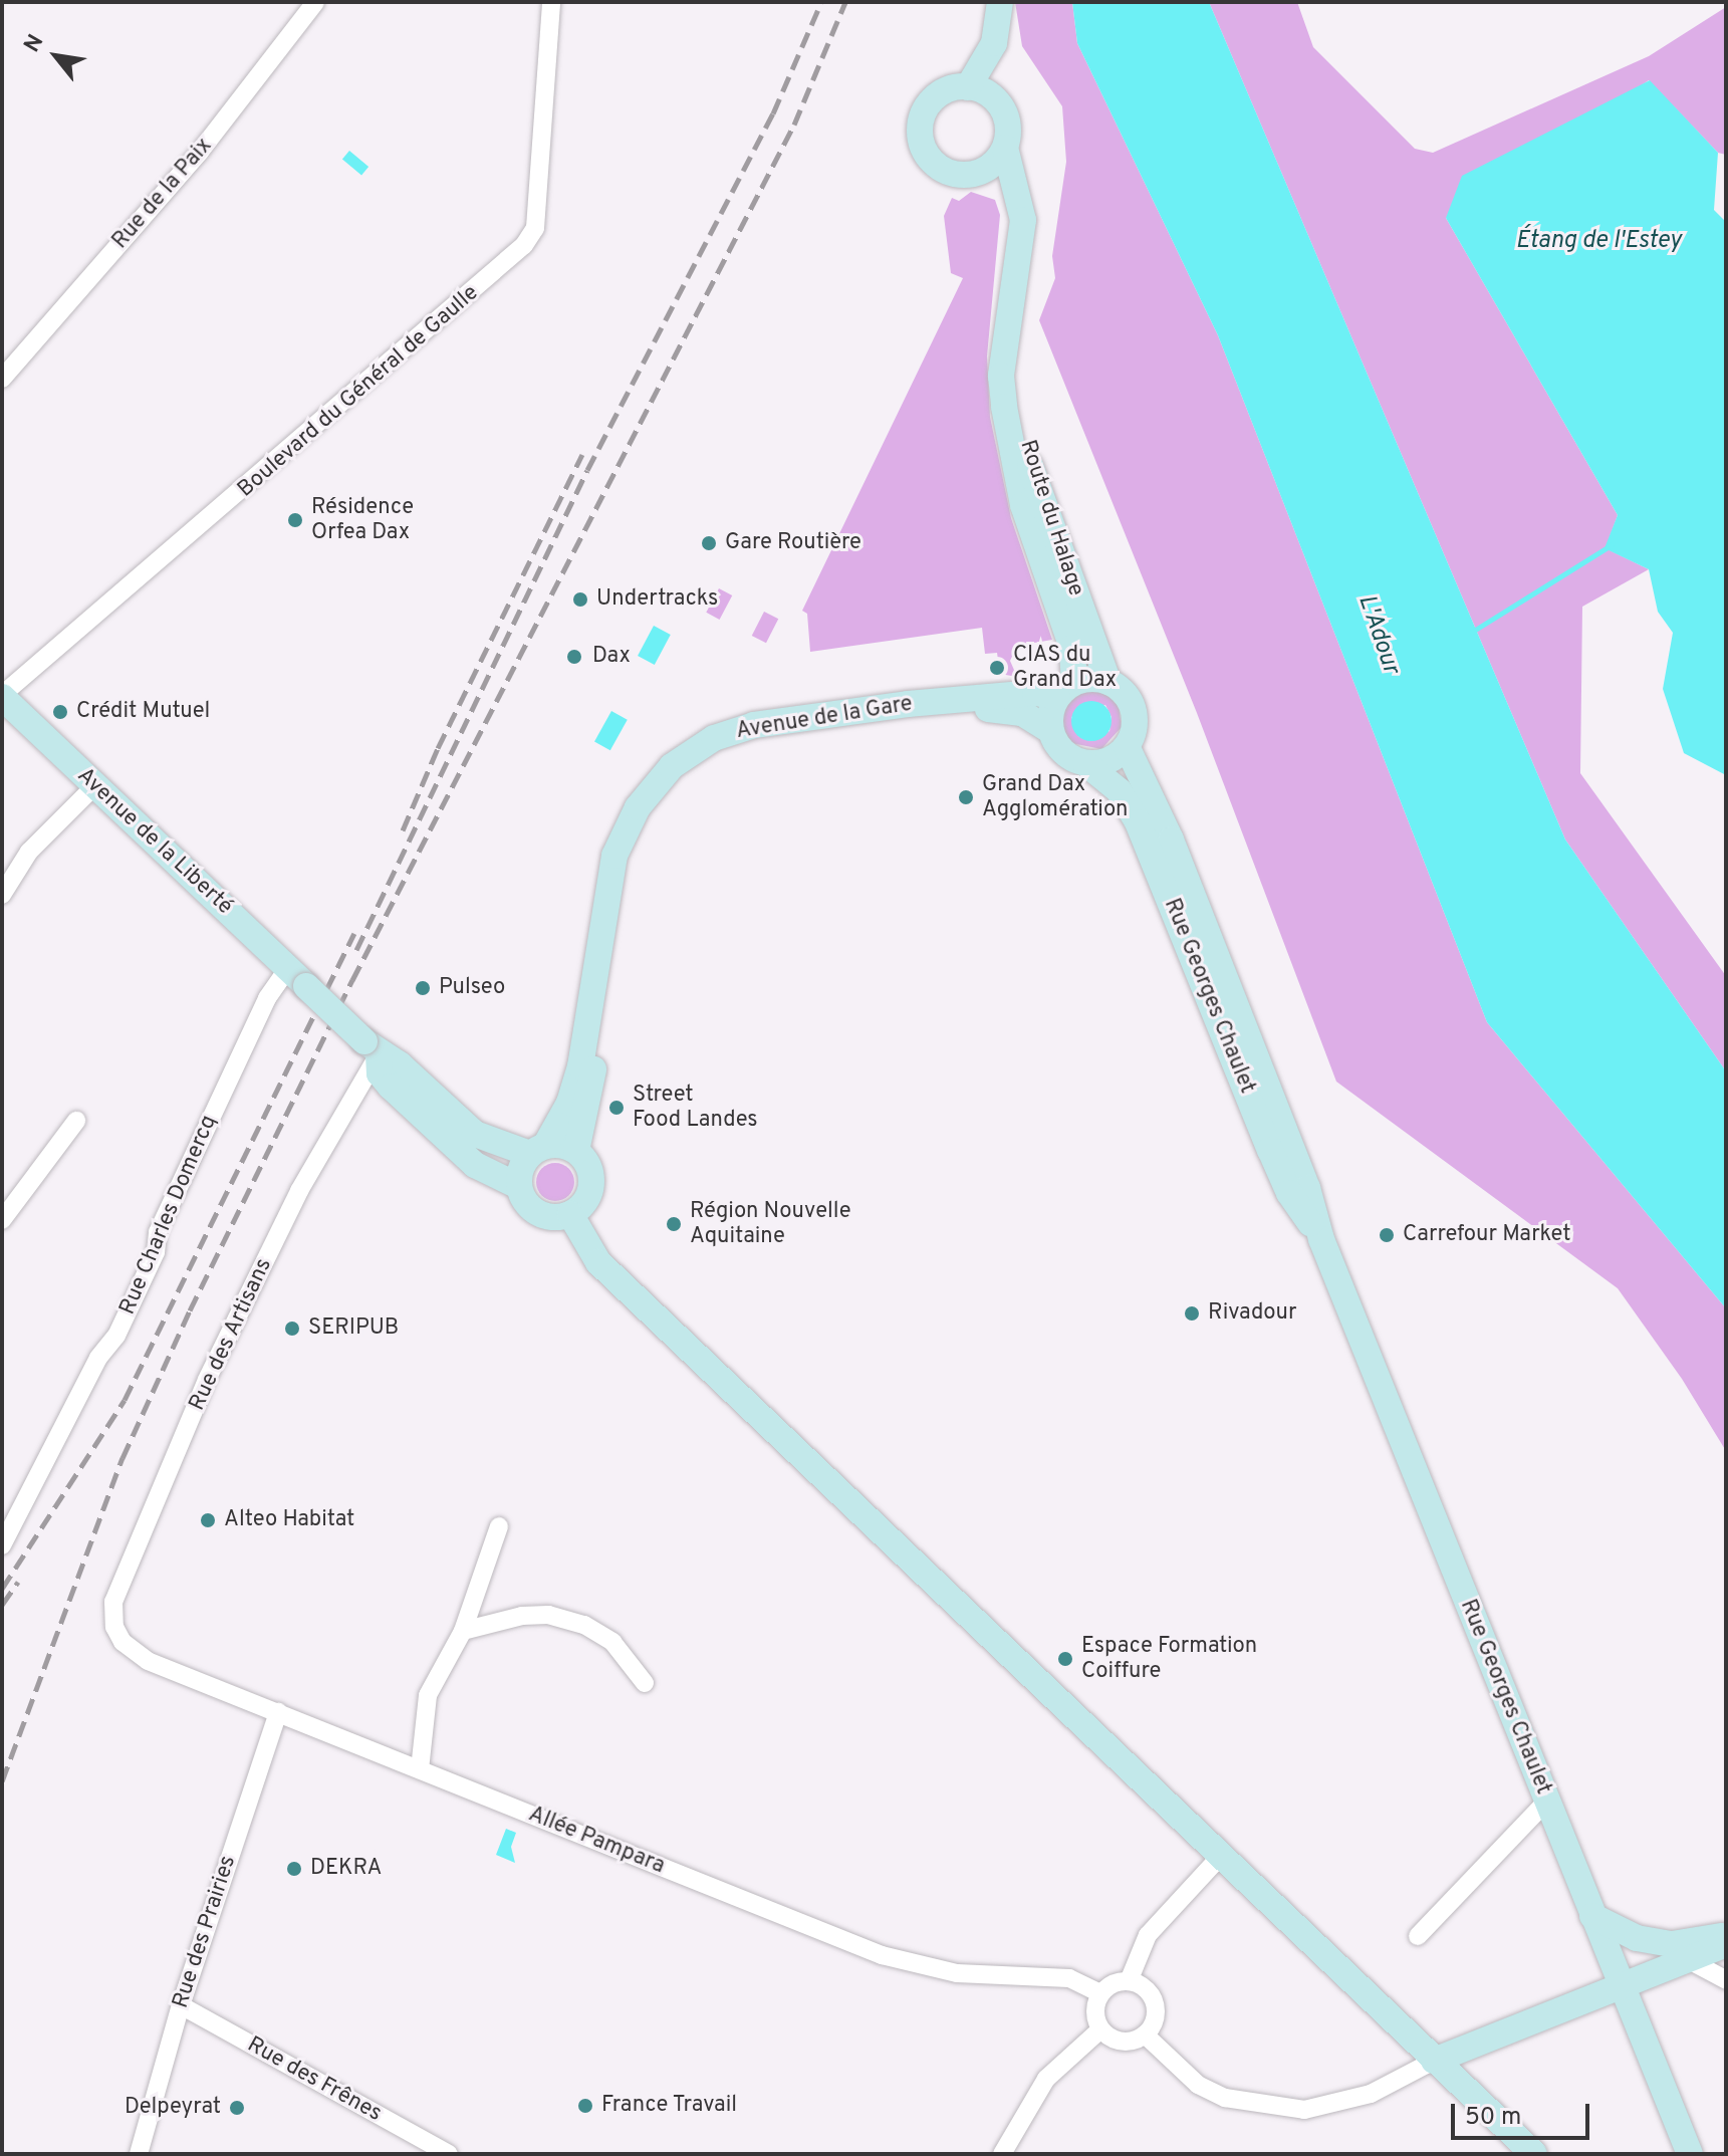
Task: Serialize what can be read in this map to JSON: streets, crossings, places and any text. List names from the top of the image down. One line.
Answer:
{"streets":{"main road":["Route du Halage","Avenue de la Gare","Avenue de la Liberté","Rue Georges Chaulet"],"street":["Rue de la Paix","Boulevard du Général de Gaulle","Rue Charles Domercq","Rue des Artisans","Allée Pampara","Rue des Prairies","Rue des Frênes"]},"crossings":[["Boulevard du Général de Gaulle","Avenue de la Liberté"],["Route du Halage","Avenue de la Gare"],["Route du Halage","Rue Georges Chaulet"],["Avenue de la Gare","Rue Georges Chaulet"],["Avenue de la Liberté","Rue Charles Domercq"],["Avenue de la Liberté","Rue des Artisans"],["Rue des Artisans","Allée Pampara"],["Allée Pampara","Rue des Prairies"],["Rue des Prairies","Rue des Frênes"]],"water":["Étang de l'Estey","L'Adour"],"places":["Résidence Orfea Dax","Gare Routière","Undertracks","Dax","CIAS du Grand Dax","Crédit Mutuel","Grand Dax Agglomération","Pulseo","Street Food Landes","Région Nouvelle Aquitaine","Carrefour Market","Rivadour","SERIPUB","Alteo Habitat","Espace Formation Coiffure","DEKRA","France Travail","Delpeyrat"],"scale_bar":"50 m","north":"top left"}
